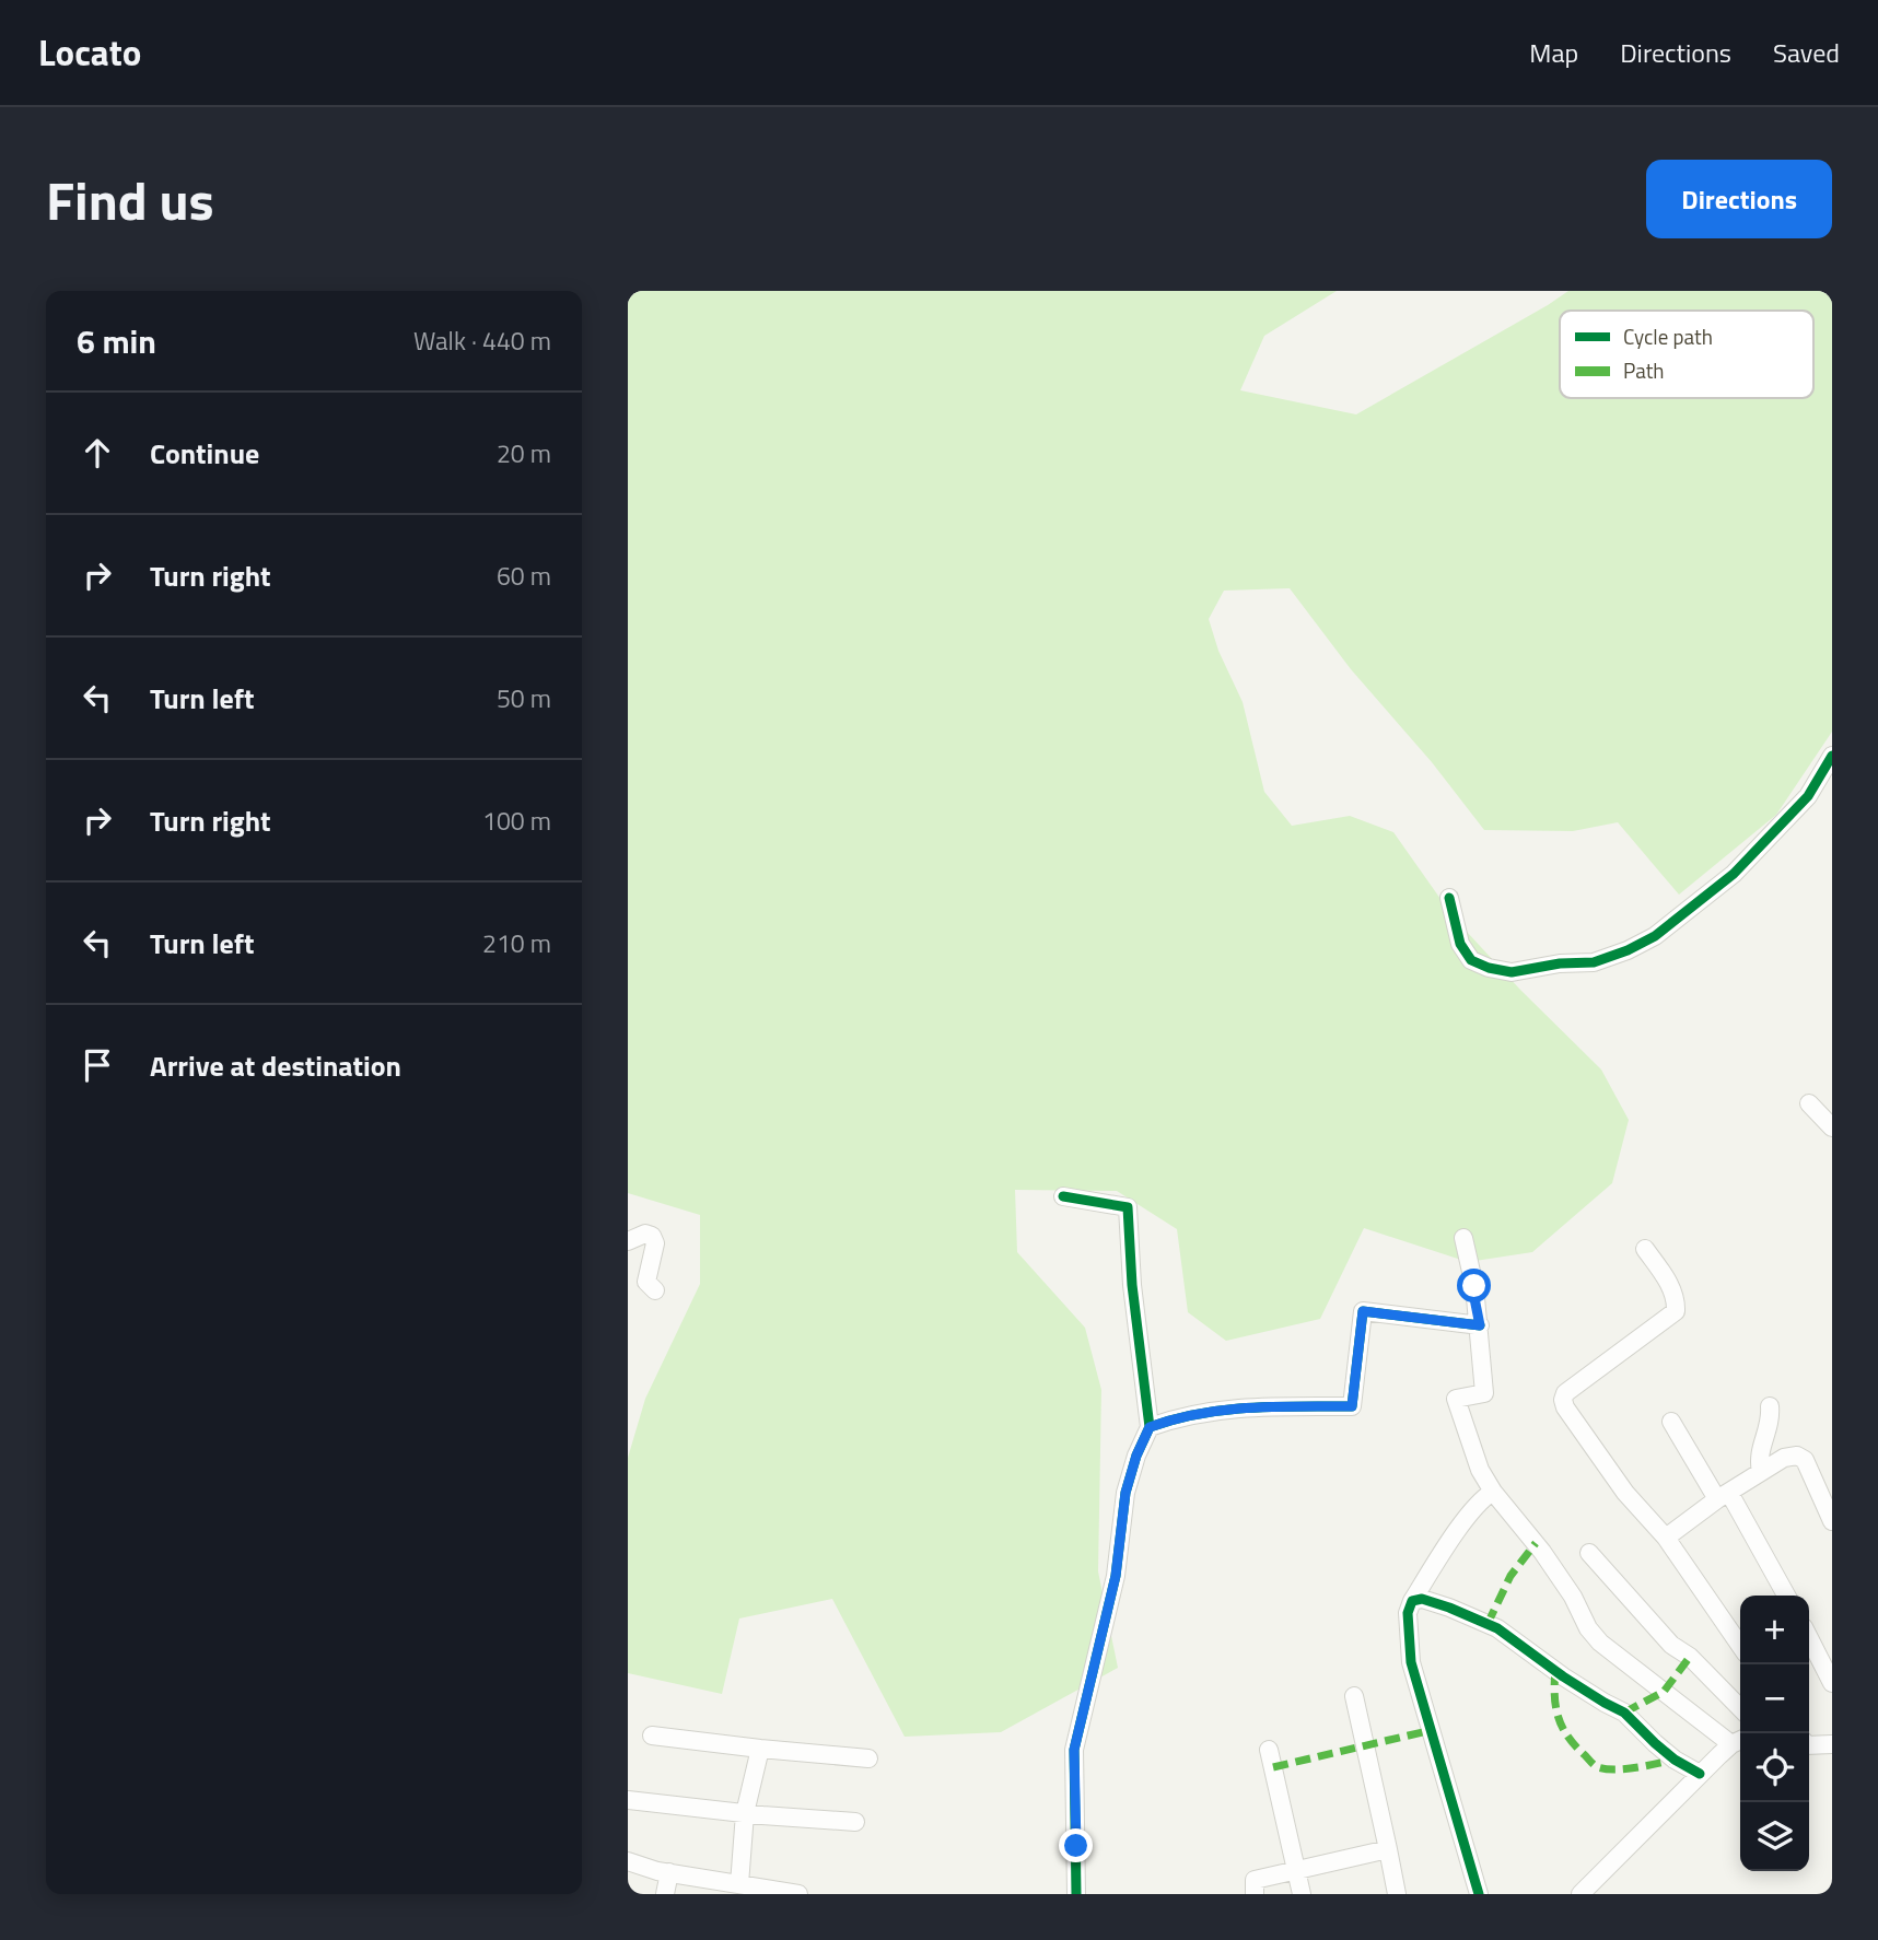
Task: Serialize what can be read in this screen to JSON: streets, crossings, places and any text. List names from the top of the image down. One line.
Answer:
{"legend":["Cycle path","Path"],"page":{"header":"Locato","nav":["Map","Directions","Saved"],"title":"Find us","buttons":"Directions","heading":["6 min","Walk · 440 m"],"list":[["Continue","20 m"],["Turn right","60 m"],["Turn left","50 m"],["Turn right","100 m"],["Turn left","210 m"],"Arrive at destination"],"map_buttons":["+","−"]}}
